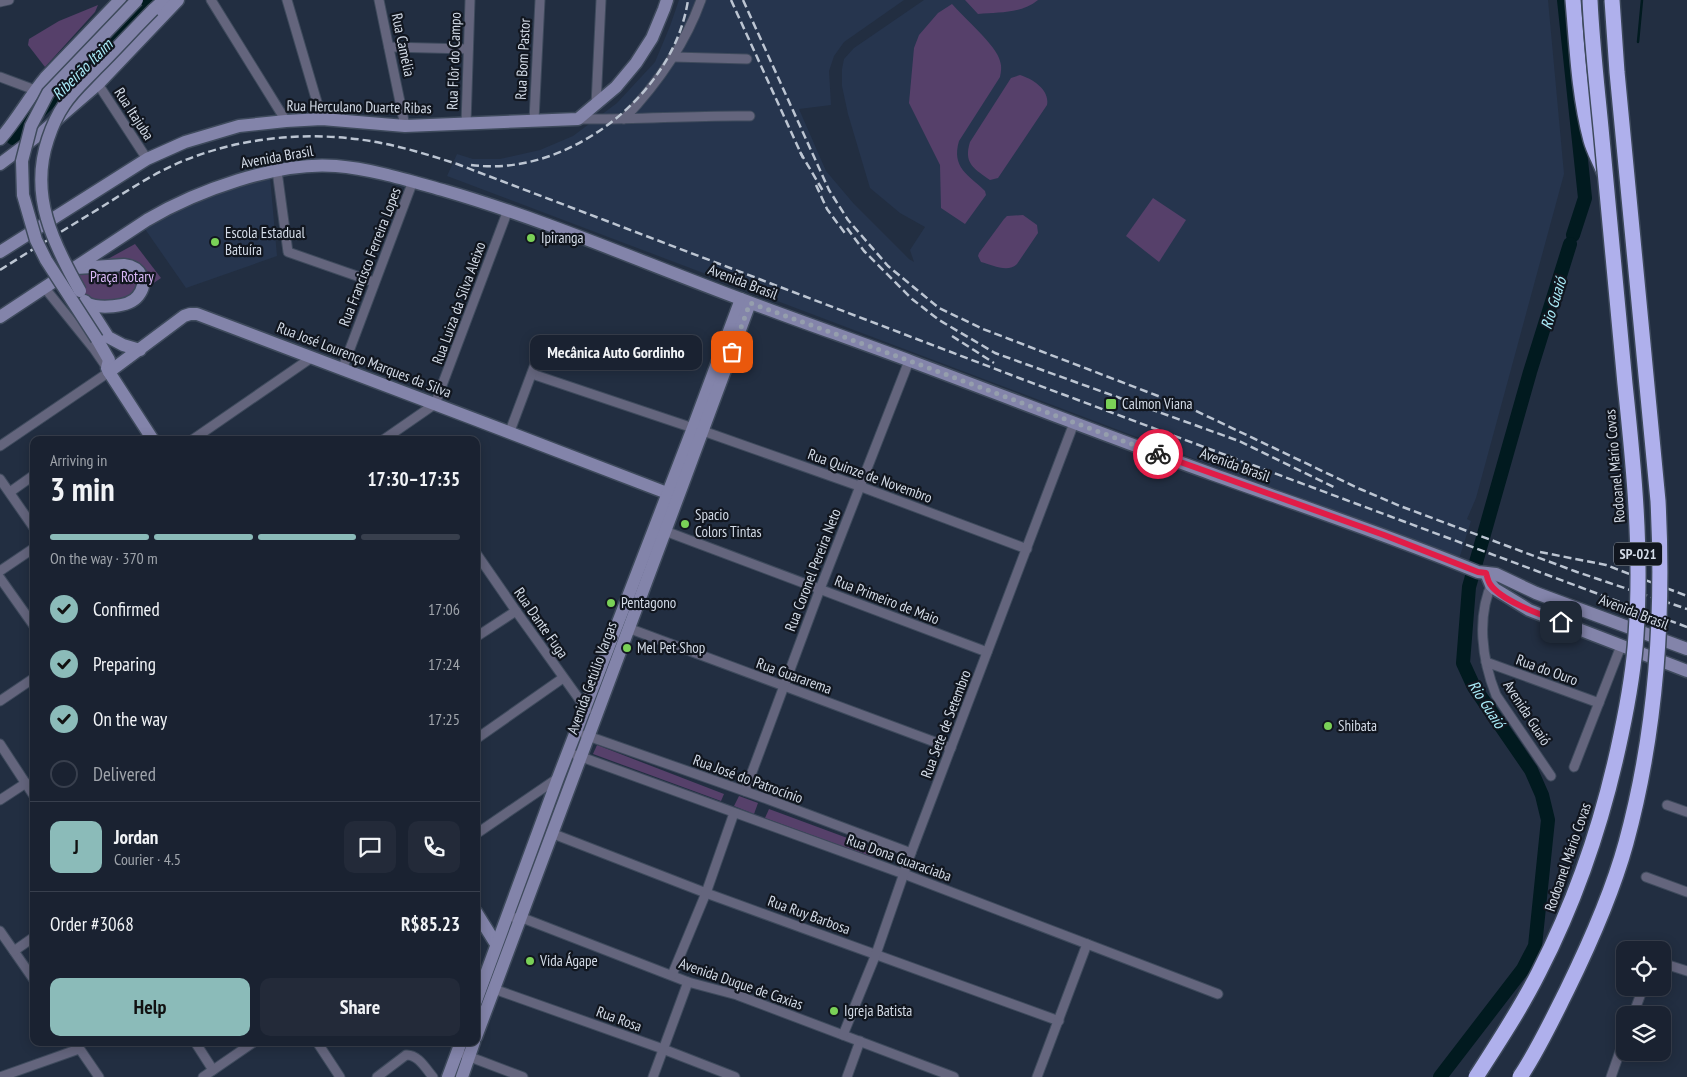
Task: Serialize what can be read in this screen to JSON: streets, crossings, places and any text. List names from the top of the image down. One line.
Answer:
{"streets":{"highway":["Rodoanel Mário Covas","SP-021"],"main road":["Rua Herculano Duarte Ribas","Avenida Brasil","Rua José Lourenço Marques da Silva","Avenida Getúlio Vargas"],"street":["Rua Camélia","Rua Bom Pastor","Rua Flôr do Campo","Rua Itajuba","Rua Francisco Ferreira Lopes","Rua Luiza da Silva Aleixo","Rua Quinze de Novembro","Rua Coronel Pereira Neto","Rua Primeiro de Maio","Rua Dante Fuga","Rua do Ouro","Rua Guararema","Avenida Guaió","Rua Sete de Setembro","Rua José do Patrocínio","Rua Dona Guaraciaba","Rua Ruy Barbosa","Avenida Duque de Caxias","Rua Rosa"]},"crossings":[["Rua Camélia","Rua Herculano Duarte Ribas"],["Rua Bom Pastor","Rua Herculano Duarte Ribas"],["Rua Flôr do Campo","Rua Herculano Duarte Ribas"],["Rua Herculano Duarte Ribas","Rua Itajuba"],["Avenida Brasil","Rua Francisco Ferreira Lopes"],["Avenida Brasil","Rua Luiza da Silva Aleixo"],["Avenida Brasil","Rua Coronel Pereira Neto"],["Avenida Brasil","Avenida Getúlio Vargas"],["Avenida Brasil","Avenida Guaió"],["Avenida Brasil","Rua Sete de Setembro"],["Rua Francisco Ferreira Lopes","Rua José Lourenço Marques da Silva"],["Rua Luiza da Silva Aleixo","Rua José Lourenço Marques da Silva"],["Rua José Lourenço Marques da Silva","Avenida Getúlio Vargas"],["Rua Quinze de Novembro","Rua Coronel Pereira Neto"],["Rua Quinze de Novembro","Avenida Getúlio Vargas"],["Rua Quinze de Novembro","Rua Sete de Setembro"],["Rua Coronel Pereira Neto","Rua Primeiro de Maio"],["Rua Coronel Pereira Neto","Rua Guararema"],["Rua Coronel Pereira Neto","Rua José do Patrocínio"],["Rua Primeiro de Maio","Avenida Getúlio Vargas"],["Rua Primeiro de Maio","Rua Sete de Setembro"],["Rua Dante Fuga","Avenida Getúlio Vargas"],["Rua do Ouro","Avenida Guaió"],["Rua Guararema","Avenida Getúlio Vargas"],["Rua Guararema","Rua Sete de Setembro"],["Avenida Getúlio Vargas","Rua José do Patrocínio"],["Avenida Getúlio Vargas","Rua Dona Guaraciaba"],["Avenida Getúlio Vargas","Rua Ruy Barbosa"],["Avenida Getúlio Vargas","Avenida Duque de Caxias"],["Avenida Getúlio Vargas","Rua Rosa"],["Rua Sete de Setembro","Rua José do Patrocínio"],["Rua Sete de Setembro","Rua Dona Guaraciaba"],["Rua Sete de Setembro","Rua Ruy Barbosa"],["Rua Sete de Setembro","Avenida Duque de Caxias"]],"water":["Ribeirão Itaim","Rio Guaió"],"parks":["Praça Rotary"],"places":{"other":["Ipiranga","Escola Estadual Batuíra","Mecânica Auto Gordinho","Spacio Colors Tintas","Pentagono","Mel Pet Shop","Shibata","Vida Ágape","Igreja Batista"],"transit":["Calmon Viana"]},"page":{"bubble":"Mecânica Auto Gordinho","heading":["3 min","Arriving in","17:30–17:35"],"panel":["Jordan","Courier · 4.5","Order #3068","R$85.23"],"bar":"On the way · 370 m","list":[["Confirmed","17:06"],["Preparing","17:24"],["On the way","17:25"],"Delivered"],"round":"J","buttons":["Help","Share"]}}
